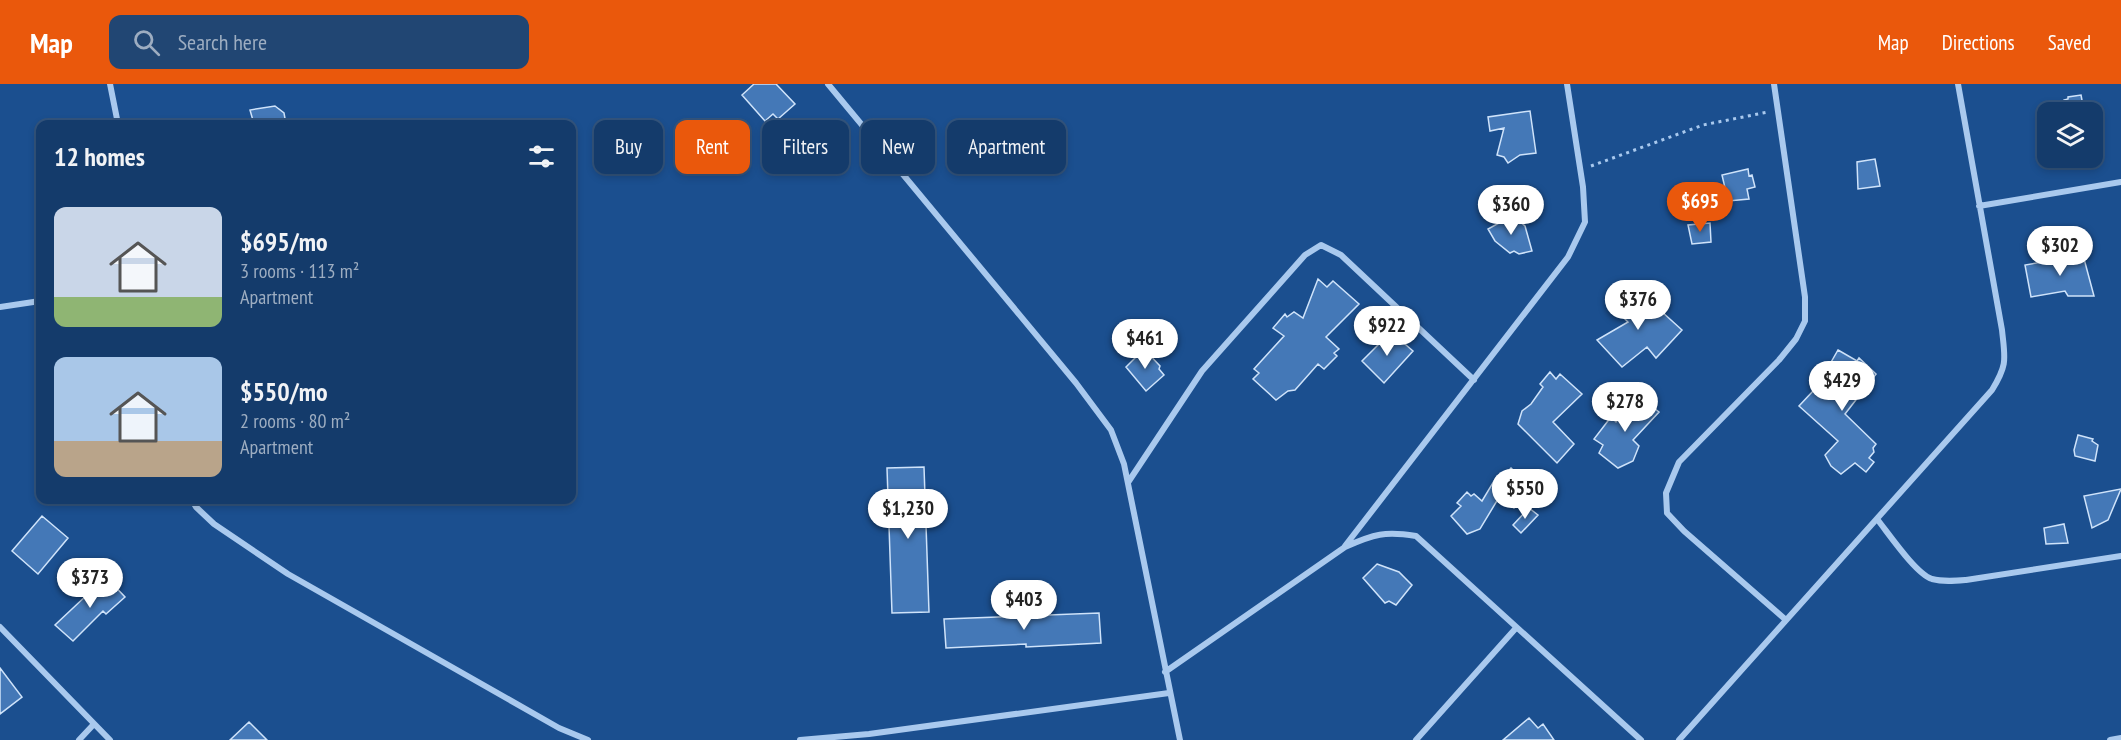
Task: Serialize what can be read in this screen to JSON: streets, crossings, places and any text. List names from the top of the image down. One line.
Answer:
{"page":{"header":"Map","search":"Search here","nav":["Map","Directions","Saved"],"chip":["Buy","Rent","Filters","New","Apartment"],"heading":"12 homes","price":["$695","$360","$302","$376","$922","$461","$429","$278","$550","$1,230","$373","$403"],"list":[{"name":"$695/mo","note":"3 rooms · 113 m² · Apartment"},{"name":"$550/mo","note":"2 rooms · 80 m² · Apartment"}]}}
